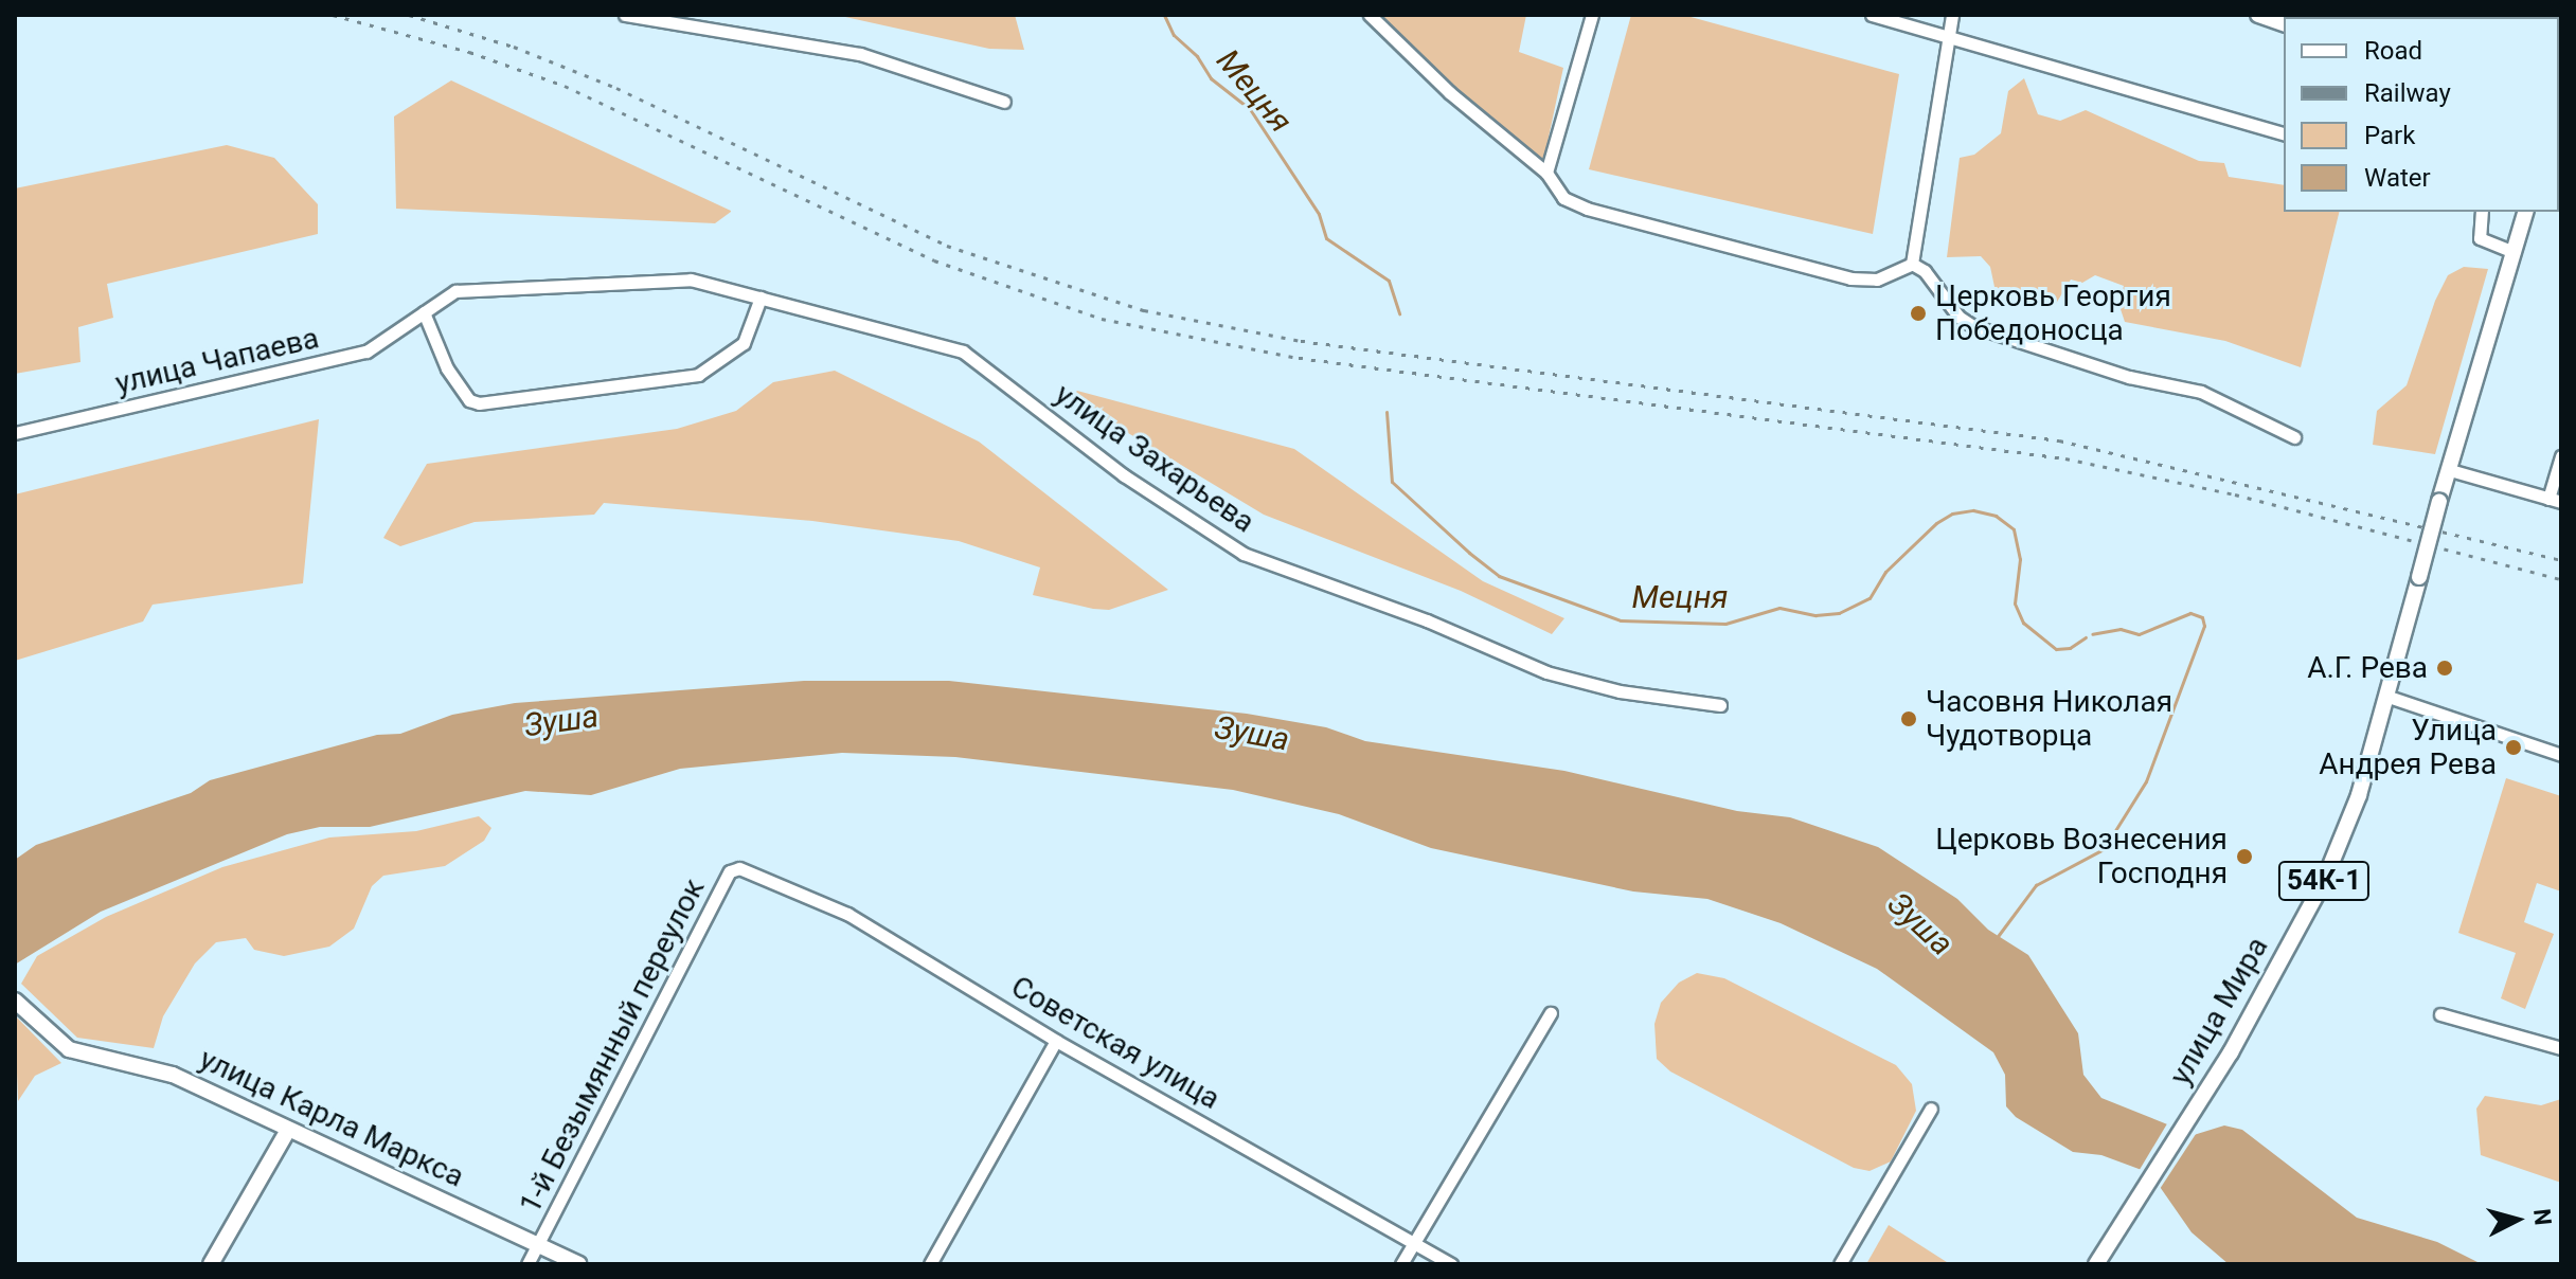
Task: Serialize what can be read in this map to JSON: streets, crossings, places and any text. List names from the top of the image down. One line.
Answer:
{"streets":{"main road":["54К-1","улица Мира","улица Карла Маркса"],"street":["улица Чапаева","улица Захарьева","Советская улица","1-й Безымянный переулок"]},"crossings":[["улица Чапаева","улица Захарьева"],["54К-1","улица Мира"],["Советская улица","1-й Безымянный переулок"],["1-й Безымянный переулок","улица Карла Маркса"]],"water":["Мецня","Зуша"],"places":["Церковь Георгия Победоносца","А.Г. Рева","Часовня Николая Чудотворца","Улица Андрея Рева","Церковь Вознесения Господня"],"legend":["Road","Railway","Park","Water"],"north":"right"}
